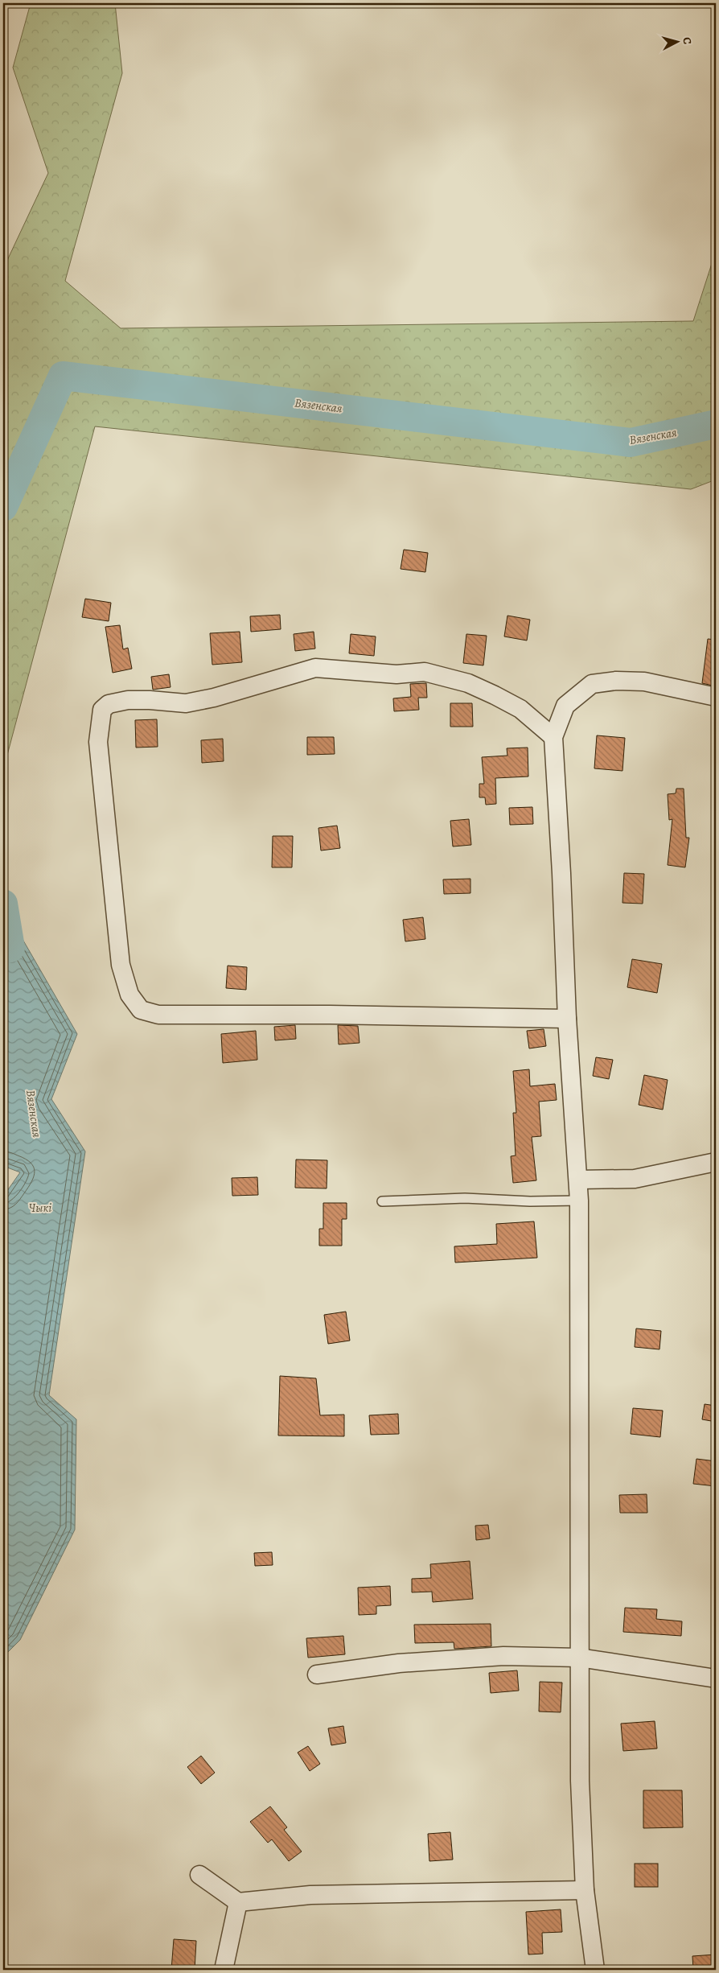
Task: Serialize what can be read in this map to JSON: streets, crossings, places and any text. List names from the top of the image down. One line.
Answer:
{"water":["Вязенская","Чыкі"],"north":"right"}
